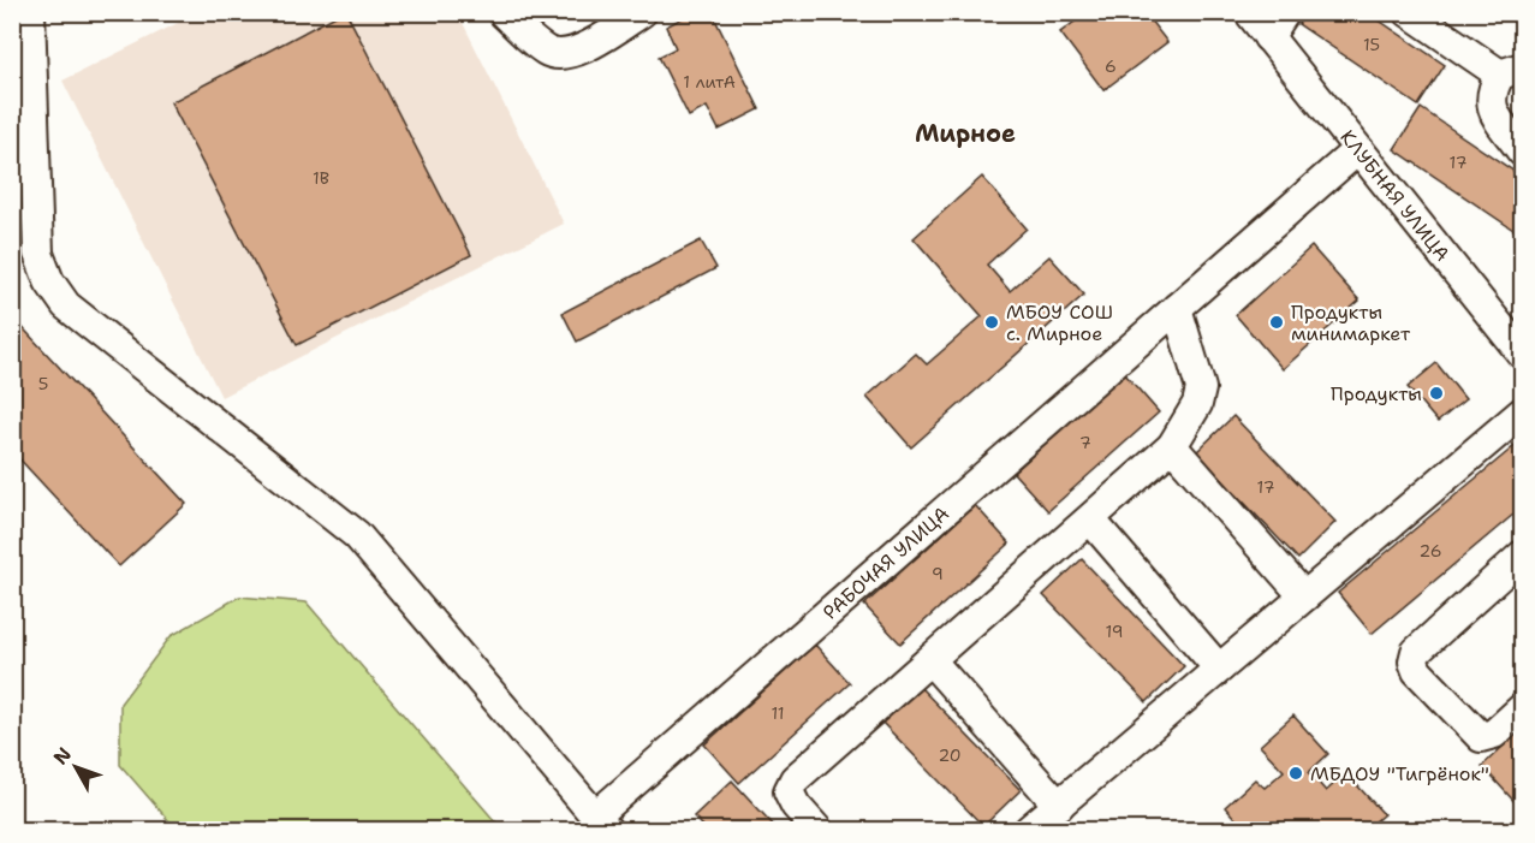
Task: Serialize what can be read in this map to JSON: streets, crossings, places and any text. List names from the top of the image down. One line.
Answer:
{"streets":{"street":["КЛУБНАЯ УЛИЦА","РАБОЧАЯ УЛИЦА"]},"crossings":[["КЛУБНАЯ УЛИЦА","РАБОЧАЯ УЛИЦА"]],"districts":["Мирное"],"places":["МБОУ СОШ с. Мирное","Продукты минимаркет","Продукты","МБДОУ \"Тигрёнок\""],"house_numbers":["15","6","1 литА","17","1В","5","7","17","26","9","19","11","20"],"north":"top left"}
